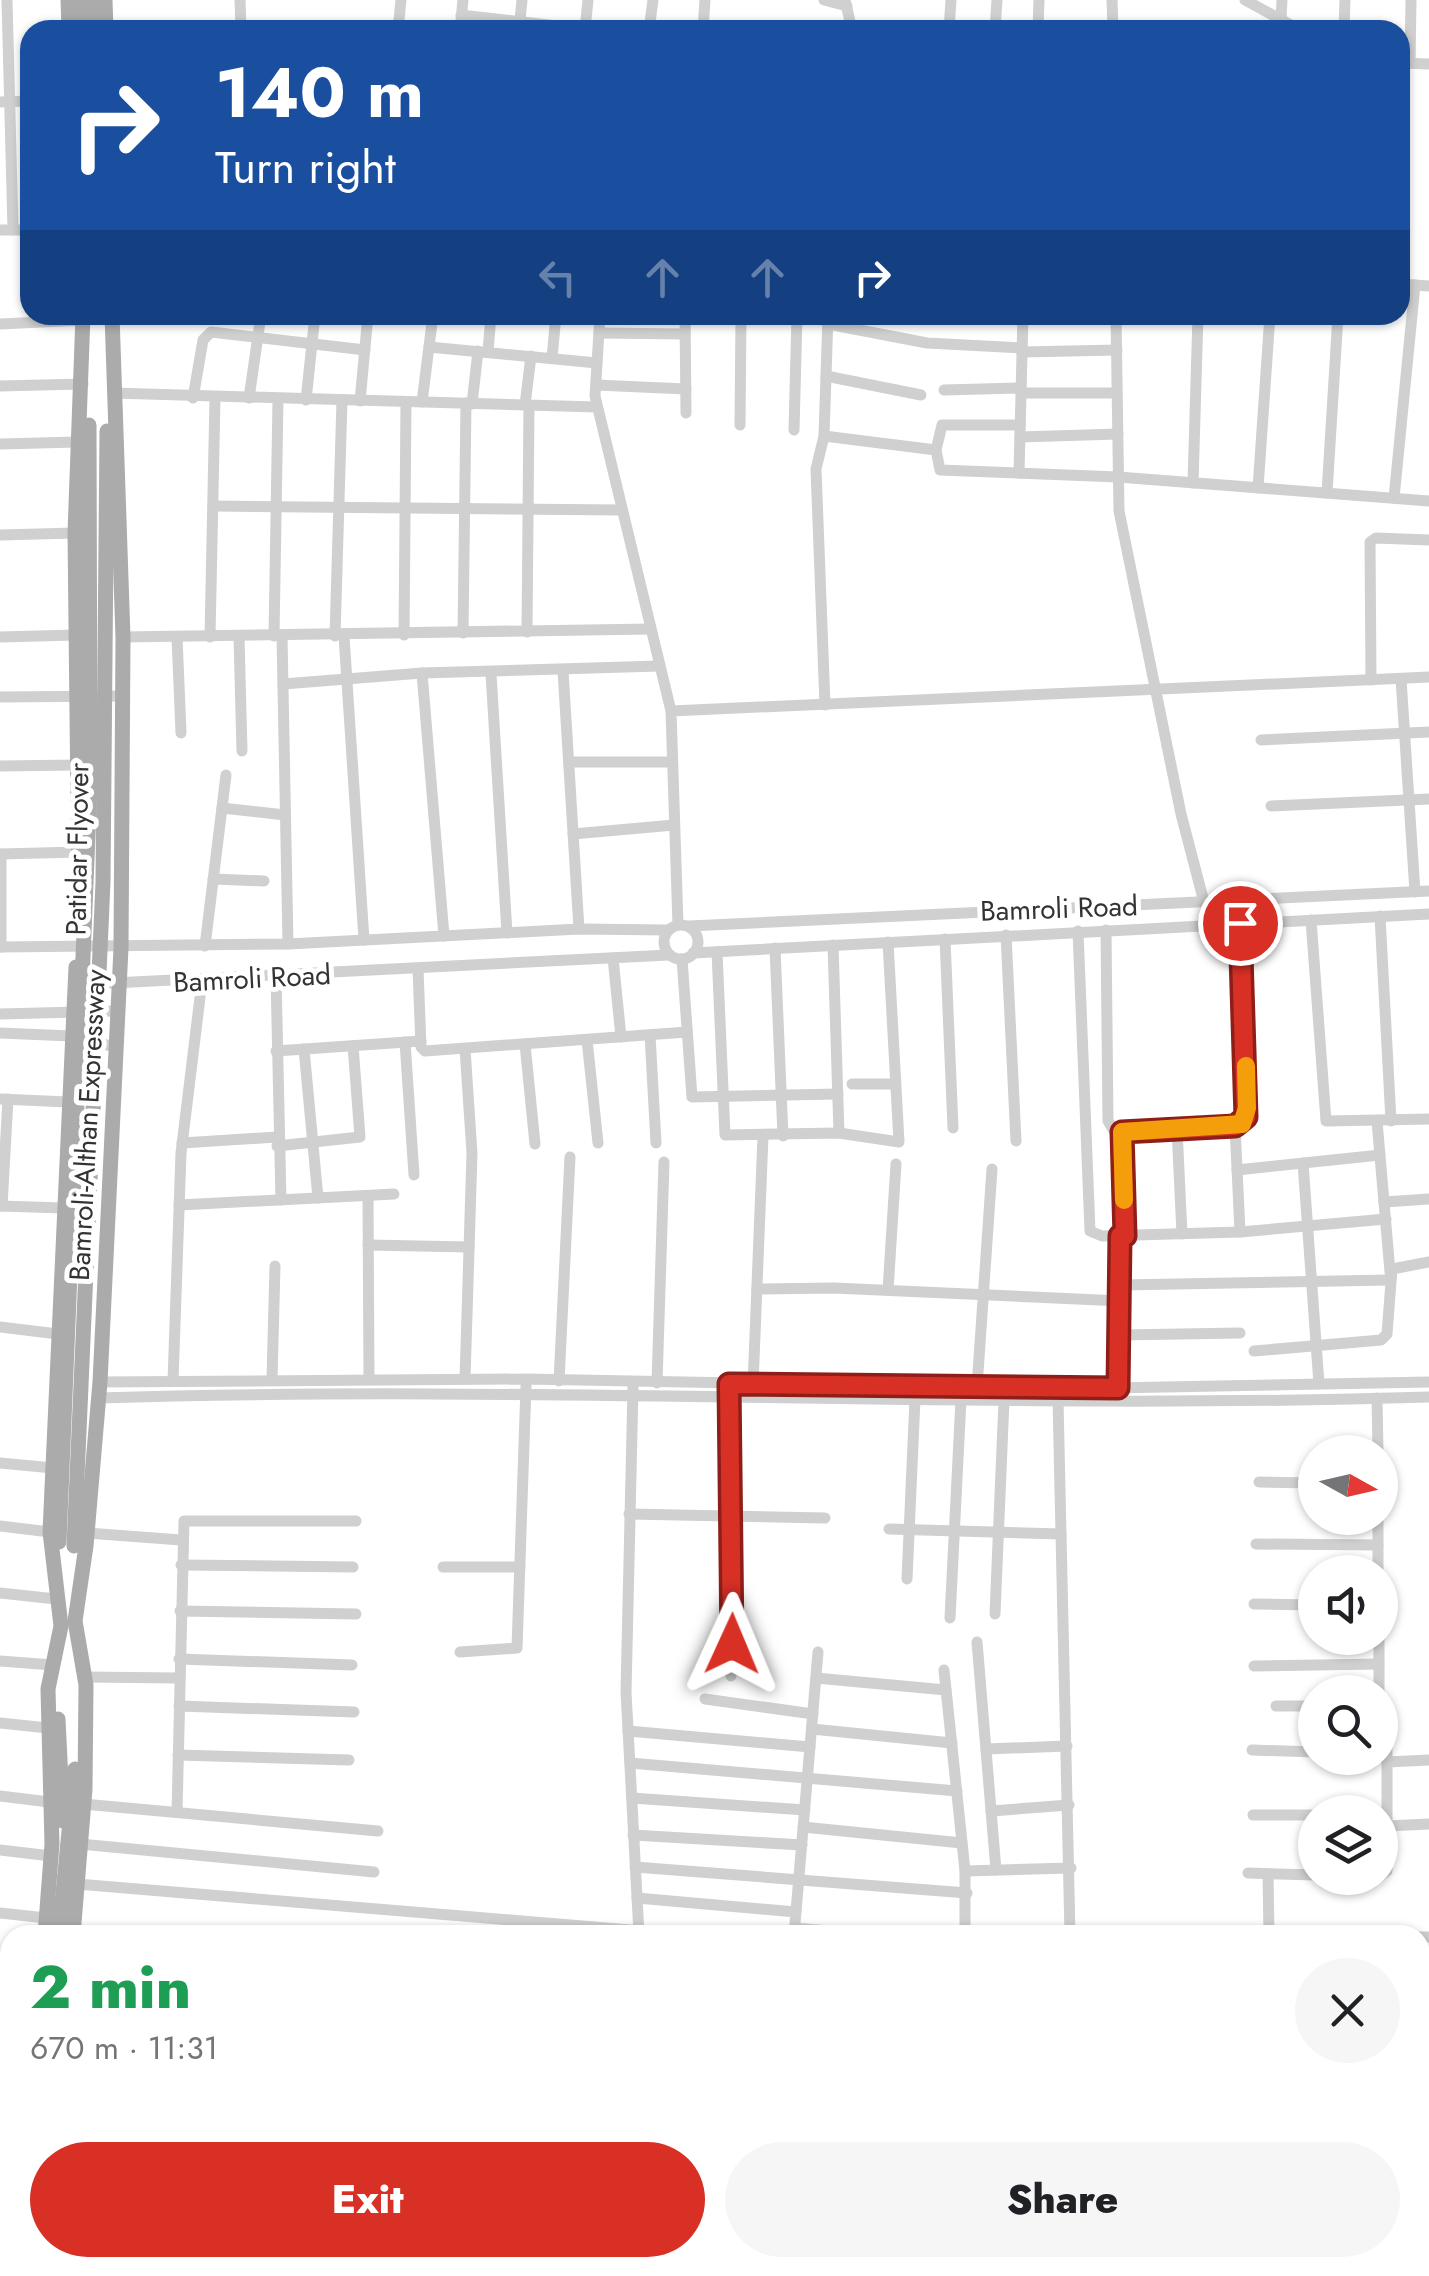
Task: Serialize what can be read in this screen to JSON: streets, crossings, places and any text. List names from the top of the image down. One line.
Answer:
{"streets":{"main road":["Patidar Flyover","Bamroli-Althan Expressway"],"street":["Bamroli Road"]},"crossings":[["Patidar Flyover","Bamroli-Althan Expressway"],["Bamroli Road","Bamroli-Althan Expressway"]],"north":"right","page":{"turn":["140 m","Turn right"],"heading":["2 min","670 m · 11:31"],"buttons":["Exit","Share"]}}
